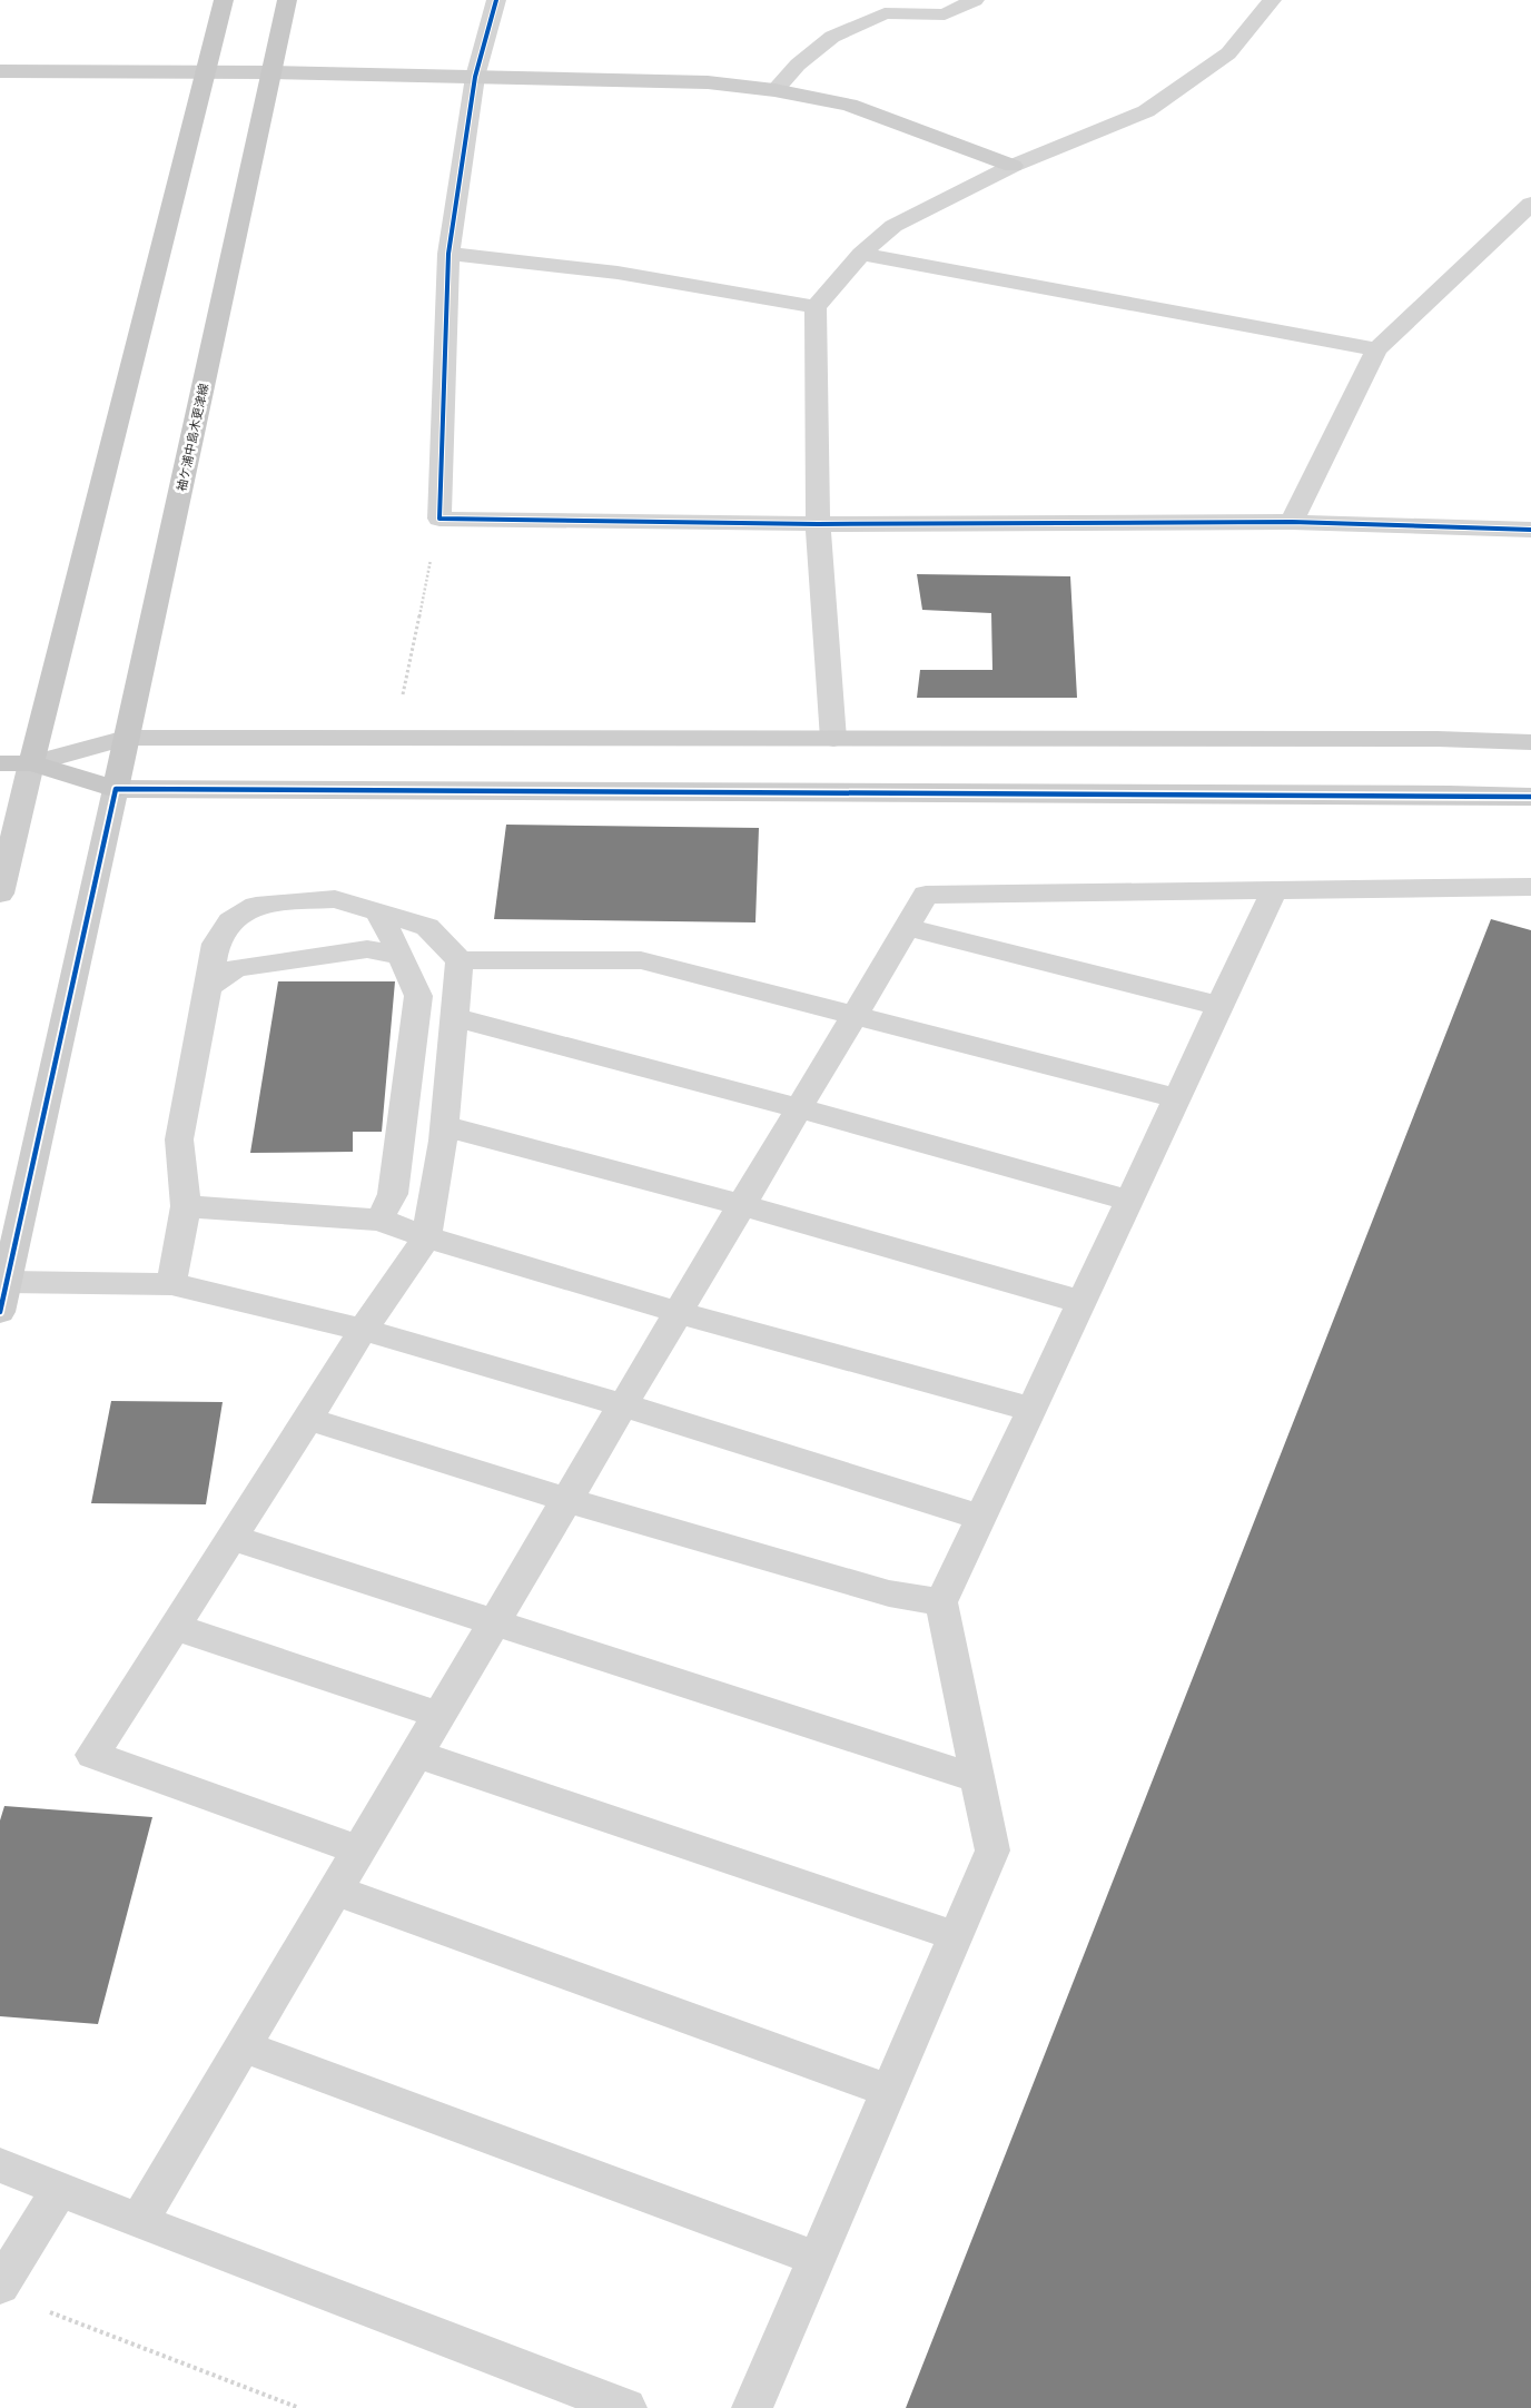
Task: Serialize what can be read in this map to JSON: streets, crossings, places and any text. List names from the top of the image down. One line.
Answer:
{"streets":{"main road":["袖ケ浦中島木更津線"]}}
